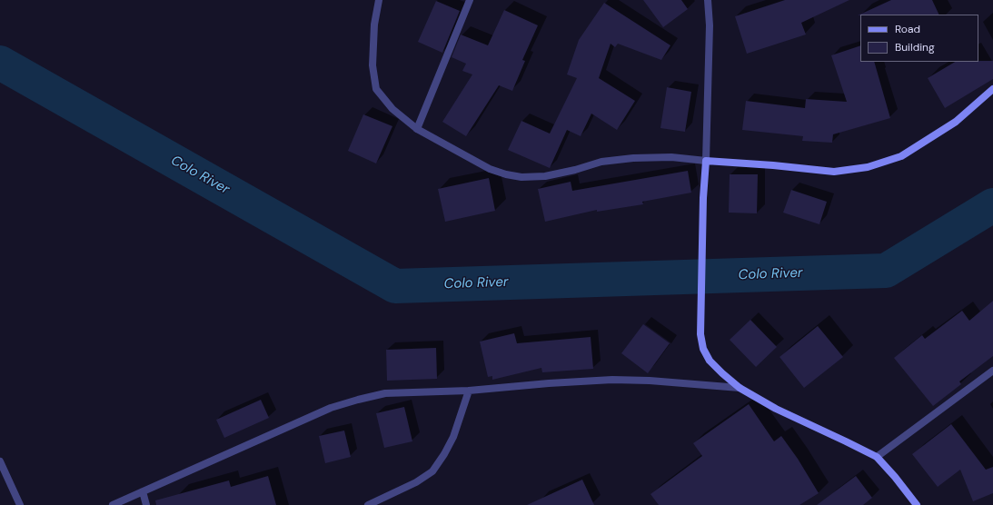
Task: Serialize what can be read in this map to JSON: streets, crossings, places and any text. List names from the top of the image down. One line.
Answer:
{"water":["Colo River"],"legend":["Road","Building"]}
